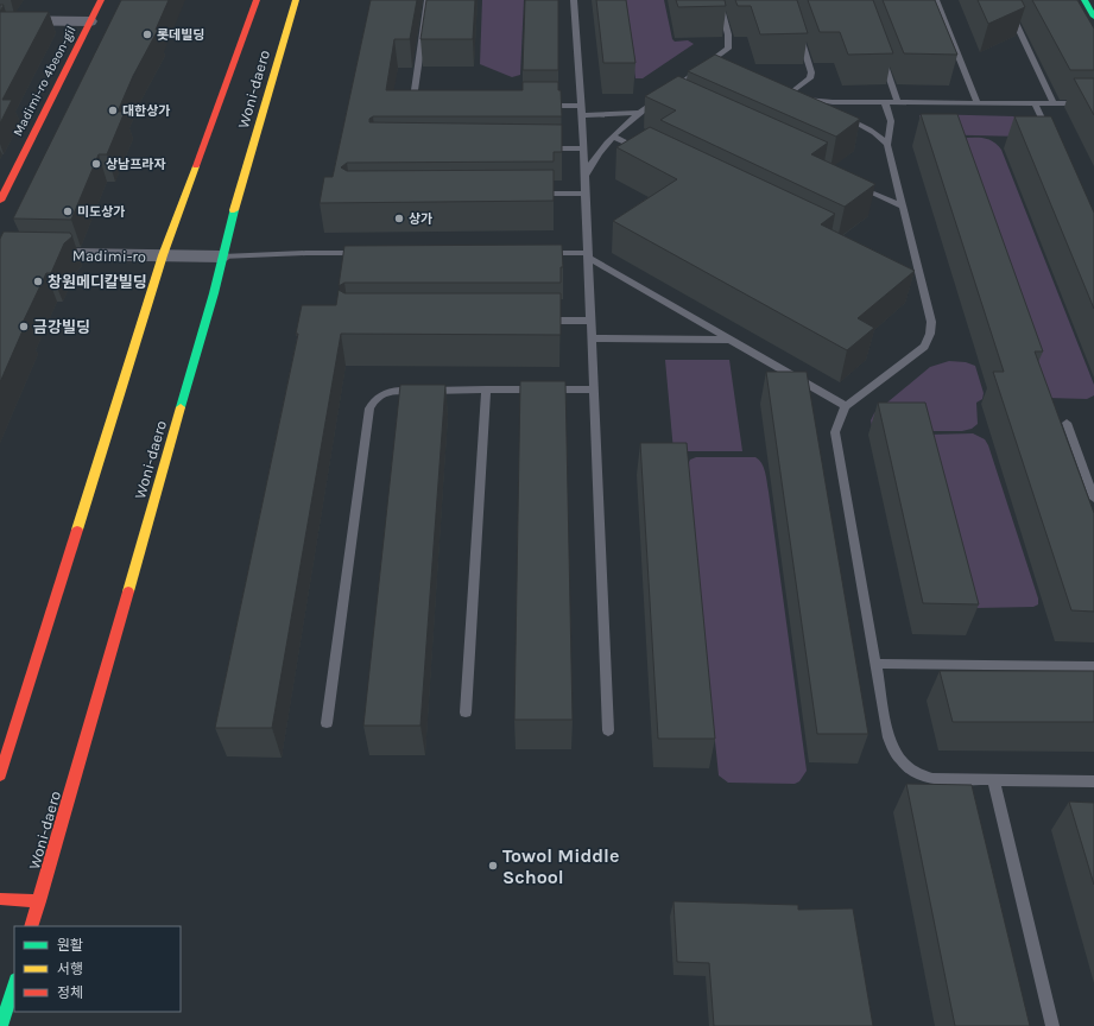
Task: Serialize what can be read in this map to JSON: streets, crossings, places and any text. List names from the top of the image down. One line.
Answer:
{"streets":{"main road":["Madimi-ro 4beon-gil","Woni-daero"],"street":["Madimi-ro"]},"crossings":[["Woni-daero","Madimi-ro"]],"places":["롯데빌딩","대한상가","상남프라자","미도상가","상가","창원메디칼빌딩","금강빌딩","Towol Middle School"],"legend":["원활","서행","정체"]}
